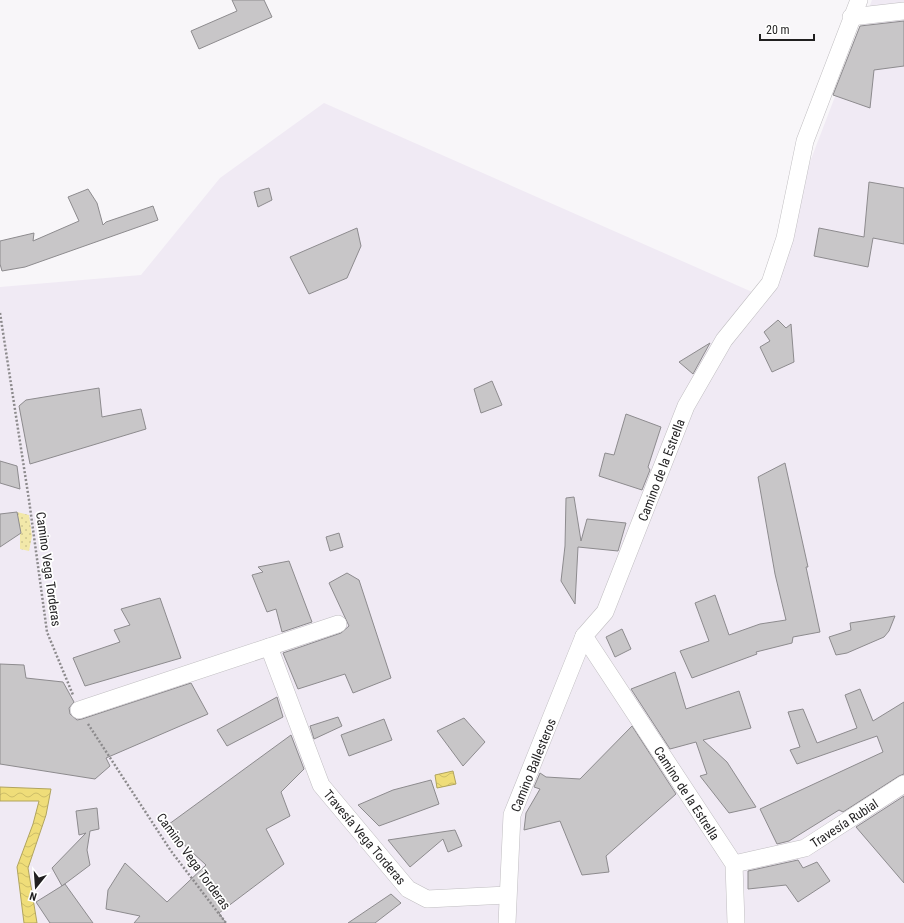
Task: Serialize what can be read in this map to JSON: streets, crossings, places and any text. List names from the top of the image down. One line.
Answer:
{"streets":{"street":["Camino de la Estrella","Camino Ballesteros","Travesía Rubial","Travesía Vega Torderas"],"path":["Camino Vega Torderas"]},"crossings":[["Camino de la Estrella","Camino Ballesteros"],["Camino de la Estrella","Travesía Rubial"],["Camino Ballesteros","Travesía Vega Torderas"]],"scale_bar":"20 m","north":"bottom"}
